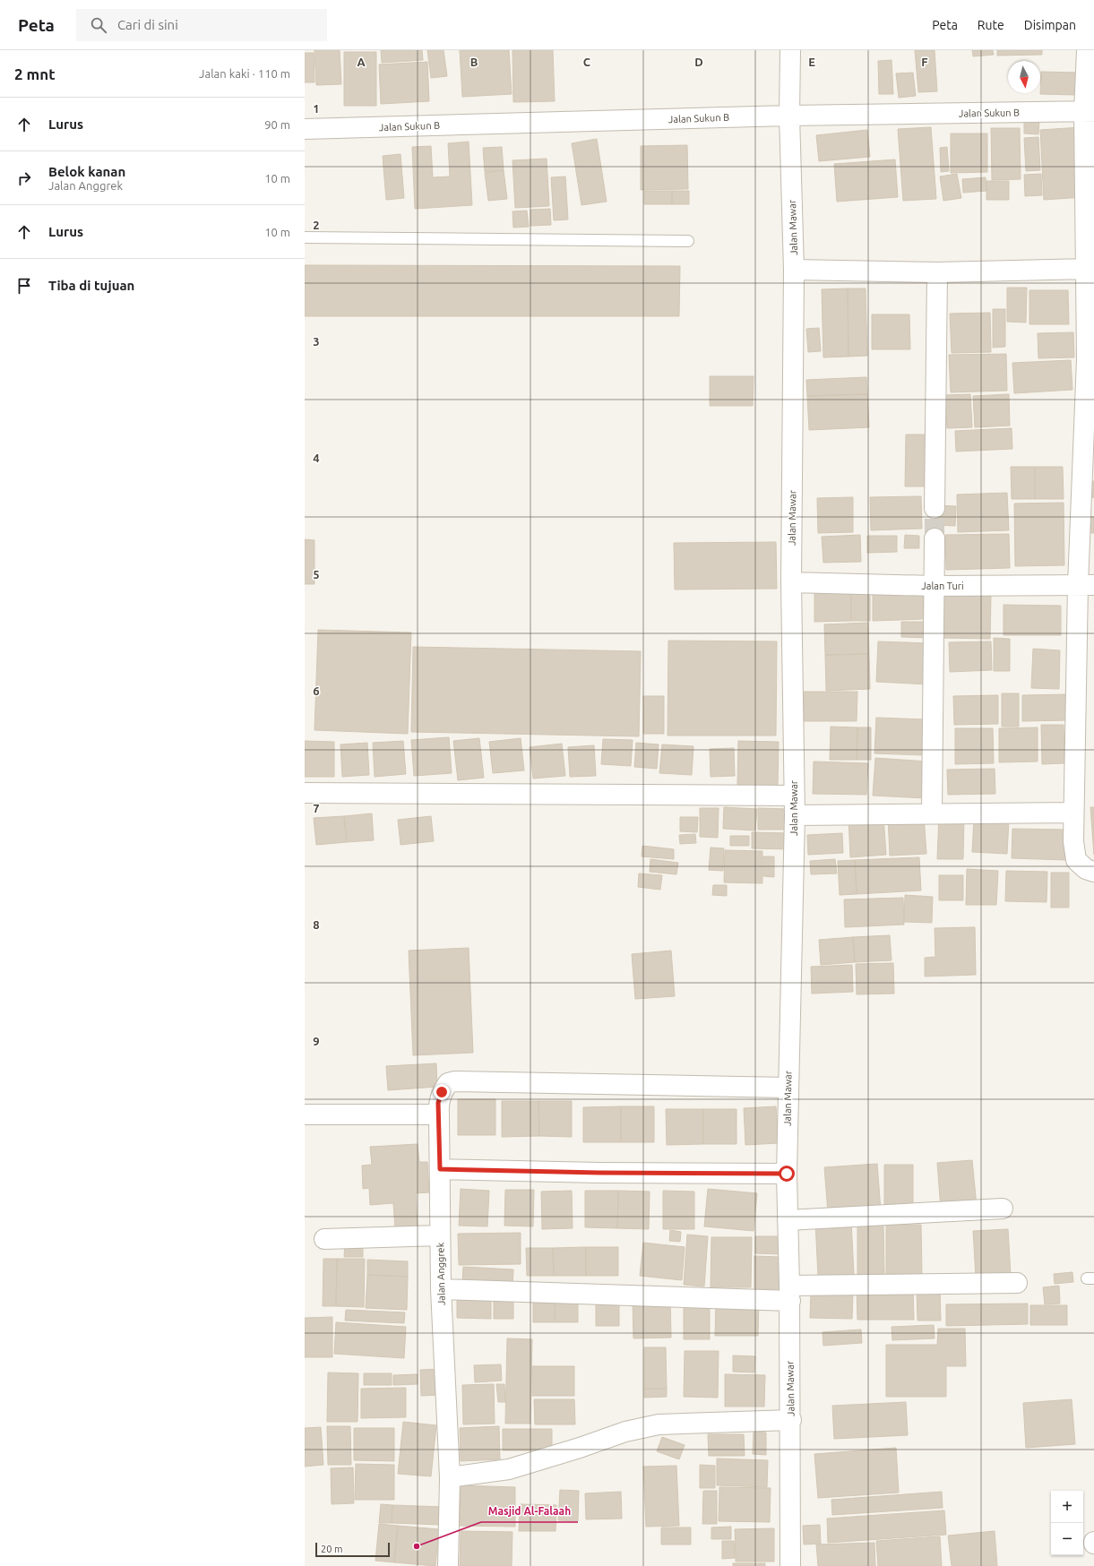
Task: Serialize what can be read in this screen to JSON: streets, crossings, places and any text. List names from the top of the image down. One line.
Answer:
{"streets":{"street":["Jalan Sukun B","Jalan Mawar","Jalan Turi","Jalan Anggrek"]},"crossings":[["Jalan Sukun B","Jalan Mawar"],["Jalan Mawar","Jalan Turi"],["Jalan Mawar","Jalan Anggrek"]],"places":["Masjid Al-Falaah"],"scale_bar":"20 m","north":"bottom","page":{"header":"Peta","search":"Cari di sini","nav":["Peta","Rute","Disimpan"],"heading":["2 mnt","Jalan kaki · 110 m"],"list":[["Lurus","90 m"],["Belok kanan","Jalan Anggrek","10 m"],["Lurus","10 m"],"Tiba di tujuan"],"map_buttons":["+","−"],"scale":"20 m"},"grid":{"columns":["A","B","C","D","E","F"],"rows":["1","2","3","4","5","6","7","8","9"]}}
